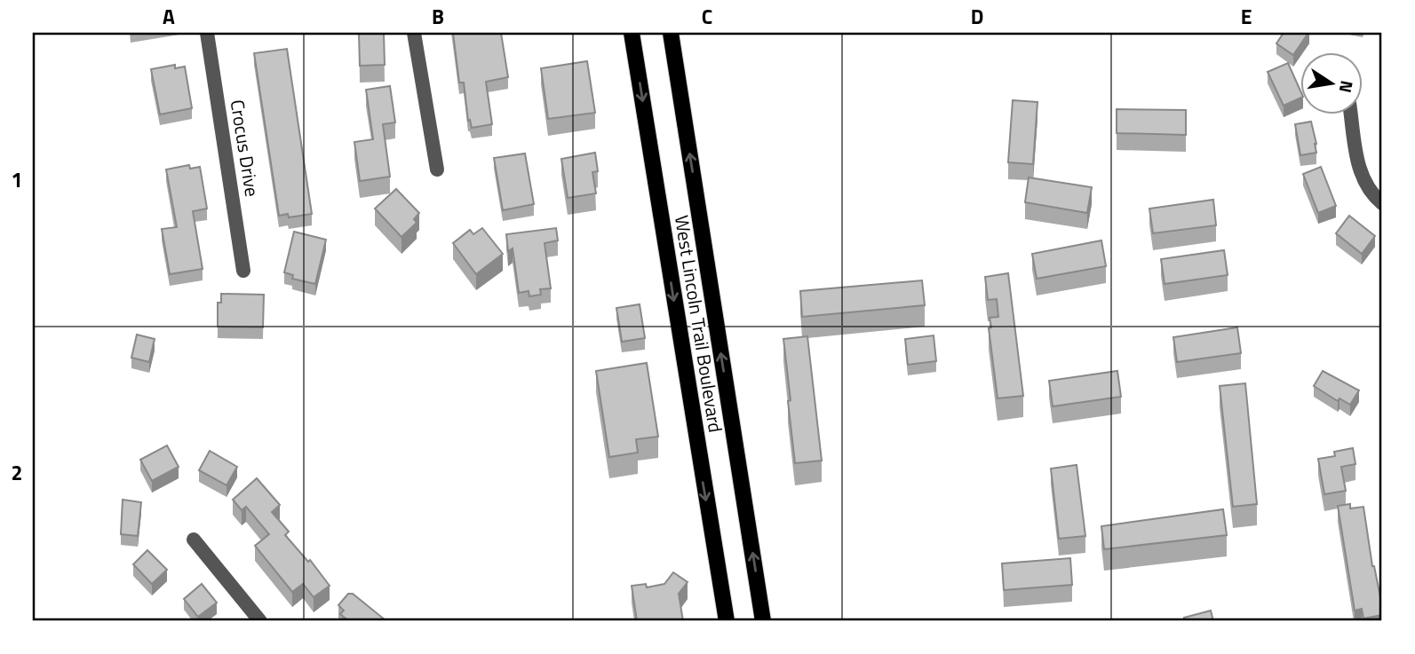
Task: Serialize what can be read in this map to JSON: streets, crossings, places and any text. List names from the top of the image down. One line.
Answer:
{"streets":{"main road":["West Lincoln Trail Boulevard"],"street":["Crocus Drive"]},"north":"right","grid":{"columns":["A","B","C","D","E"],"rows":["1","2"]}}
